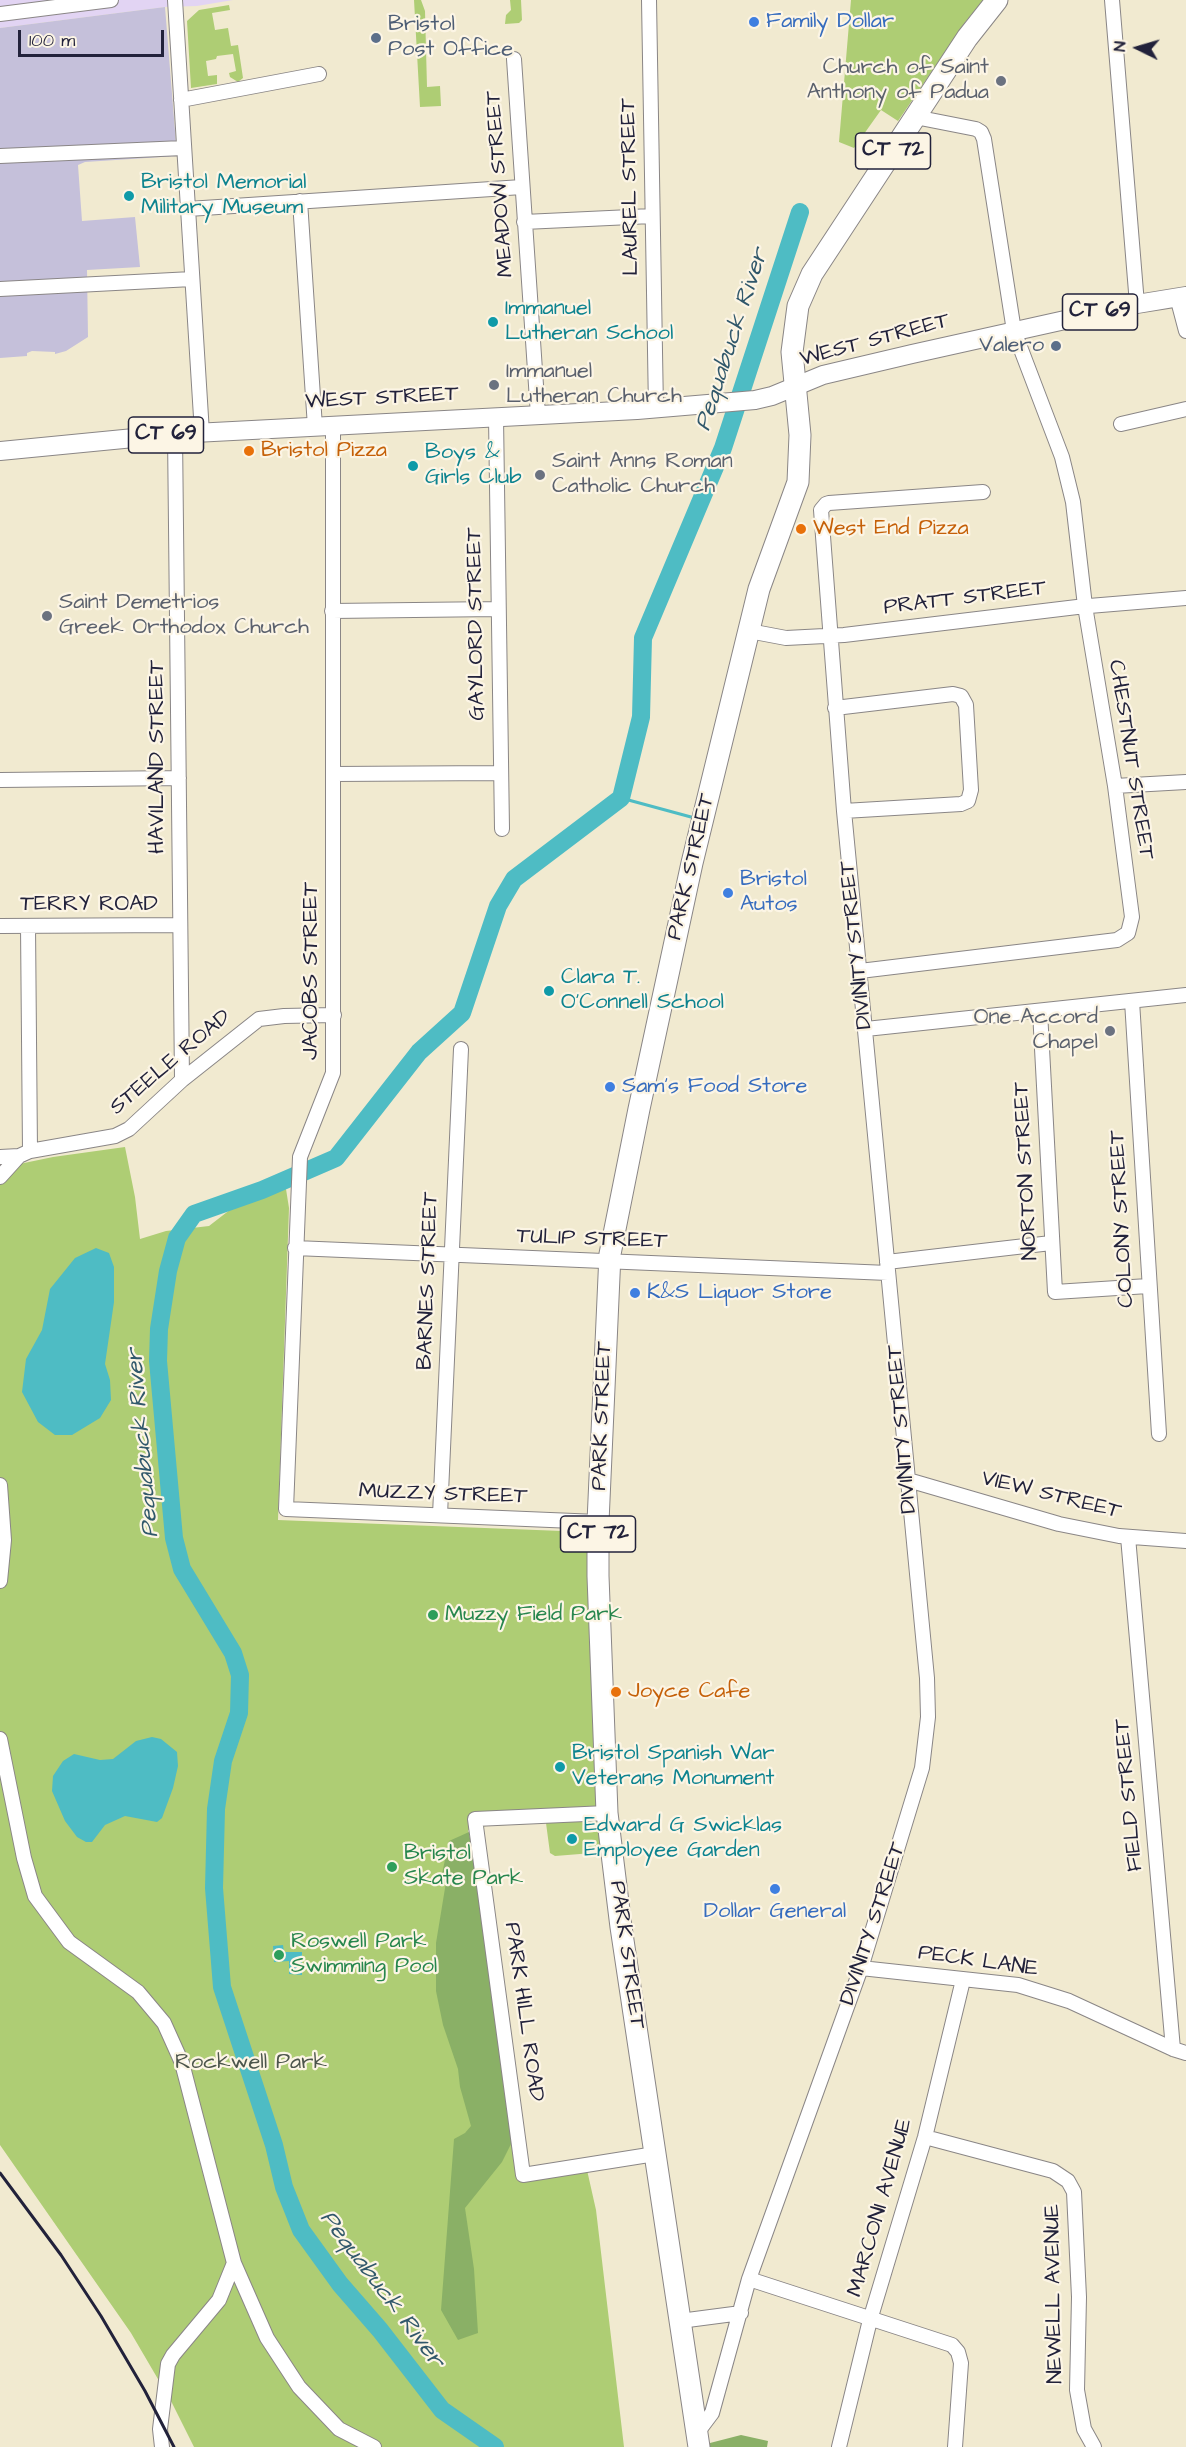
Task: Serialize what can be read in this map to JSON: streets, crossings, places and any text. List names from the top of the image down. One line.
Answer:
{"streets":{"highway":["CT 72","PARK STREET"],"main road":["CT 69","WEST STREET"],"street":["MEADOW STREET","LAUREL STREET","PRATT STREET","GAYLORD STREET","HAVILAND STREET","CHESTNUT STREET","TERRY ROAD","DIVINITY STREET","JACOBS STREET","STEELE ROAD","NORTON STREET","COLONY STREET","TULIP STREET","BARNES STREET","MUZZY STREET","VIEW STREET","FIELD STREET","PECK LANE","PARK HILL ROAD","MARCONI AVENUE","NEWELL AVENUE"]},"crossings":[["CT 72","WEST STREET"],["CT 72","CHESTNUT STREET"],["CT 72","PARK STREET"],["MEADOW STREET","WEST STREET"],["LAUREL STREET","WEST STREET"],["WEST STREET","GAYLORD STREET"],["WEST STREET","HAVILAND STREET"],["WEST STREET","CHESTNUT STREET"],["WEST STREET","PARK STREET"],["WEST STREET","JACOBS STREET"],["PRATT STREET","CHESTNUT STREET"],["PRATT STREET","PARK STREET"],["PRATT STREET","DIVINITY STREET"],["HAVILAND STREET","TERRY ROAD"],["HAVILAND STREET","STEELE ROAD"],["CHESTNUT STREET","DIVINITY STREET"],["PARK STREET","DIVINITY STREET"],["PARK STREET","TULIP STREET"],["PARK STREET","MUZZY STREET"],["PARK STREET","PARK HILL ROAD"],["DIVINITY STREET","TULIP STREET"],["DIVINITY STREET","VIEW STREET"],["DIVINITY STREET","PECK LANE"],["JACOBS STREET","STEELE ROAD"],["JACOBS STREET","TULIP STREET"],["JACOBS STREET","MUZZY STREET"],["NORTON STREET","COLONY STREET"],["NORTON STREET","TULIP STREET"],["TULIP STREET","BARNES STREET"],["BARNES STREET","MUZZY STREET"],["VIEW STREET","FIELD STREET"],["FIELD STREET","PECK LANE"],["PECK LANE","MARCONI AVENUE"],["MARCONI AVENUE","NEWELL AVENUE"]],"water":["Pequabuck River"],"parks":["Rockwell Park"],"places":["Family Dollar","Bristol Post Office","Church of Saint Anthony of Padua","Bristol Memorial Military Museum","Immanuel Lutheran School","Valero","Immanuel Lutheran Church","Bristol Pizza","Boys & Girls Club","Saint Anns Roman Catholic Church","West End Pizza","Saint Demetrios Greek Orthodox Church","Bristol Autos","Clara T. O'Connell School","One Accord Chapel","Sam's Food Store","K&S Liquor Store","Muzzy Field Park","Joyce Cafe","Bristol Spanish War Veterans Monument","Edward G Swicklas Employee Garden","Bristol Skate Park","Dollar General","Roswell Park Swimming Pool"],"scale_bar":"100 m","north":"left"}
